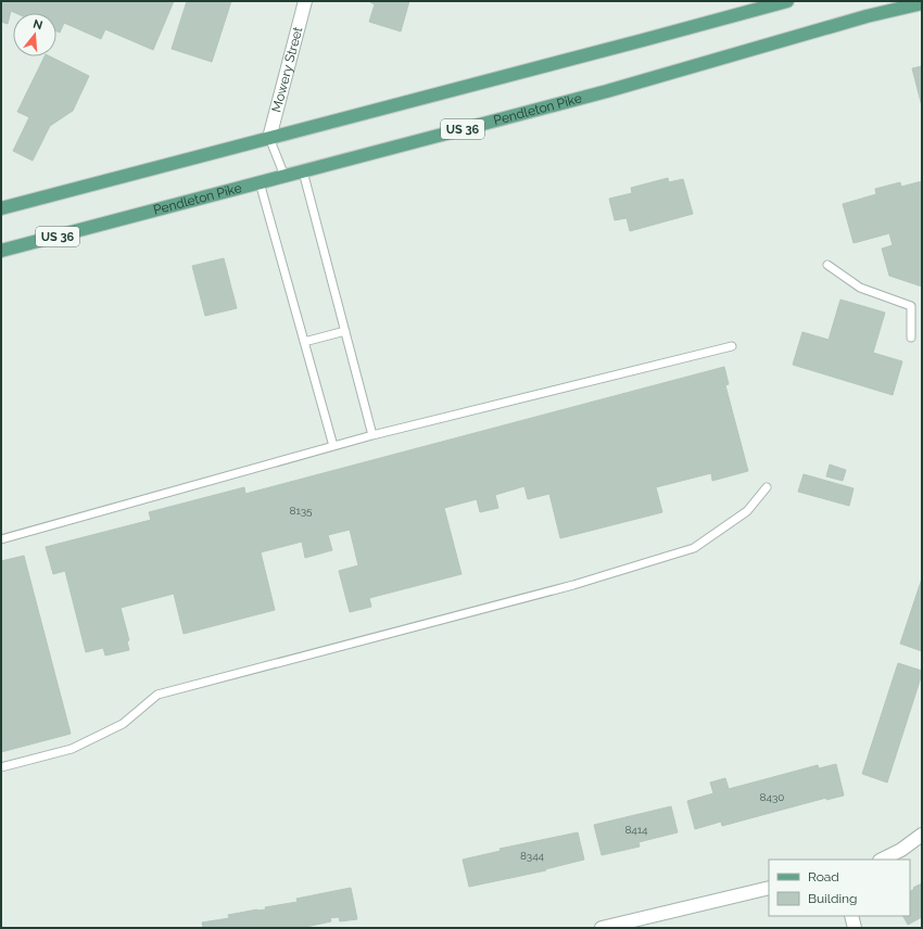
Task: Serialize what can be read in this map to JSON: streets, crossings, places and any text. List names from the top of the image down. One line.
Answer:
{"streets":{"main road":["Pendleton Pike","US 36"],"street":["Mowery Street"]},"house_numbers":["8135","8430","8414","8344"],"legend":["Road","Building"],"north":"top"}
